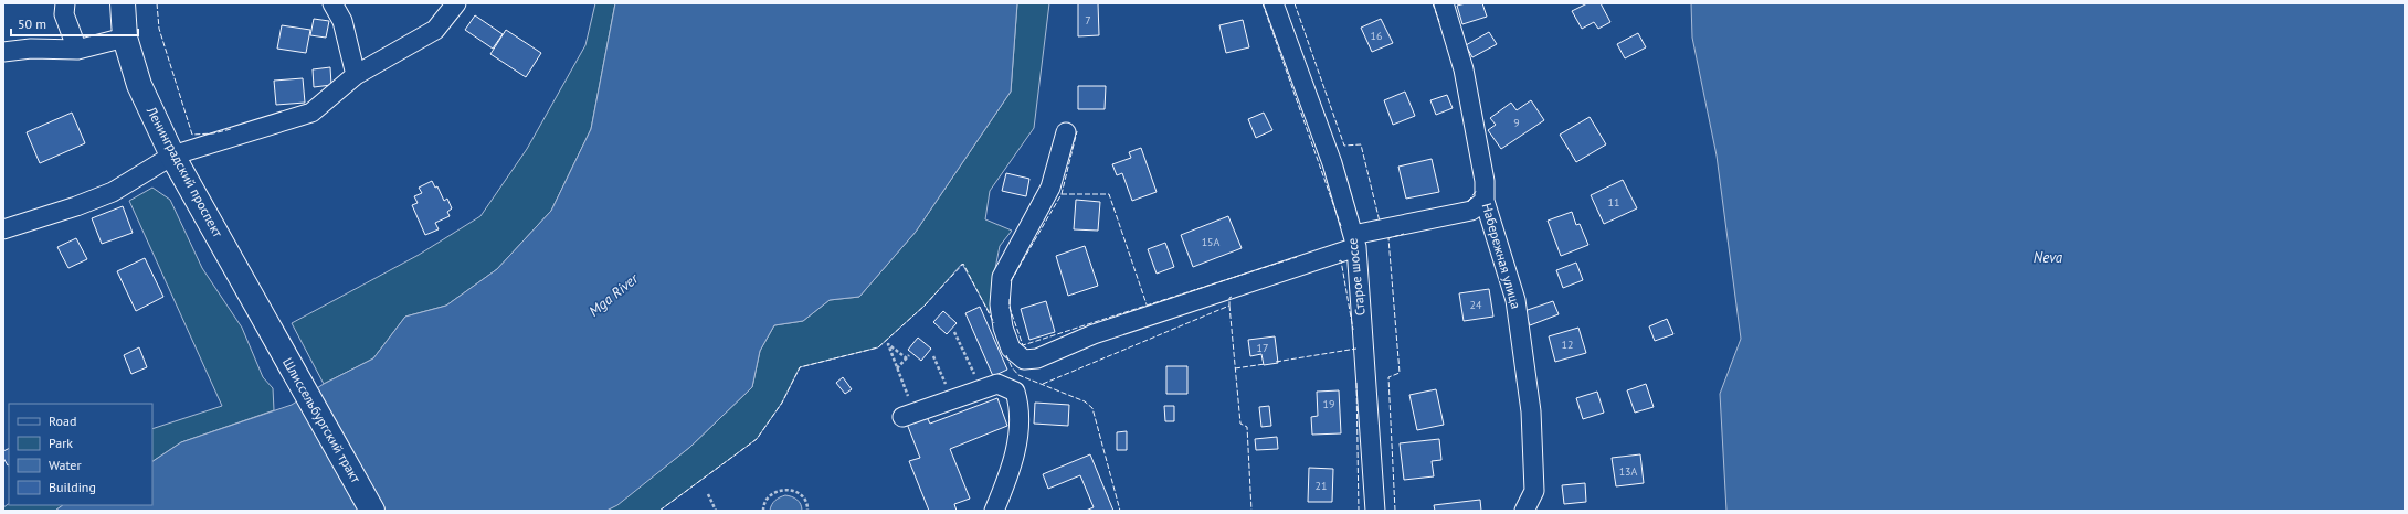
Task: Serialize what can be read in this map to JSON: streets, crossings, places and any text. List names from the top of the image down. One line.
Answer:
{"streets":{"main road":["Ленинградский проспект","Шлиссельбургский тракт"],"street":["Набережная улица","Старое шоссе"]},"crossings":[["Ленинградский проспект","Шлиссельбургский тракт"]],"water":["Neva","Mga River"],"house_numbers":["7","16","9","11","15А","24","12","17","19","13А","21"],"legend":["Road","Park","Water","Building"],"scale_bar":"50 m"}
